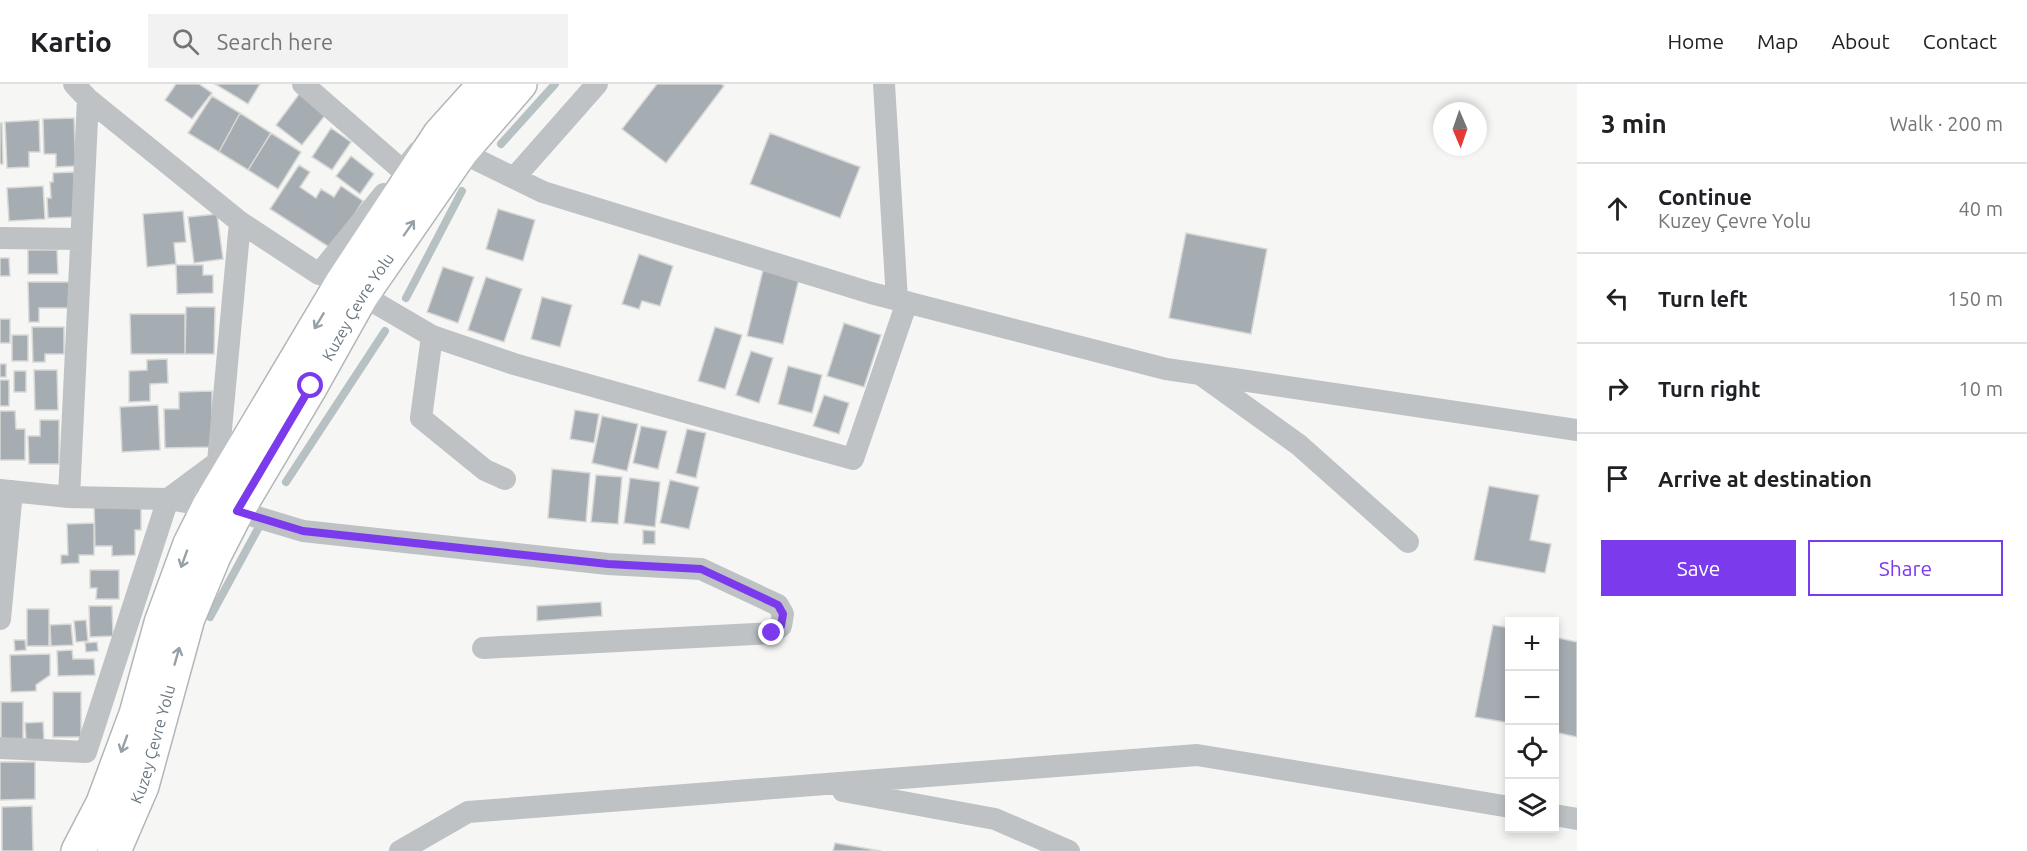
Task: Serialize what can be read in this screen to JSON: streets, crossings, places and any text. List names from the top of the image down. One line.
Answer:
{"streets":{"main road":["Kuzey Çevre Yolu"]},"north":"bottom","page":{"header":"Kartio","search":"Search here","nav":["Home","Map","About","Contact"],"heading":["3 min","Walk · 200 m"],"list":[["Continue","Kuzey Çevre Yolu","40 m"],["Turn left","150 m"],["Turn right","10 m"],"Arrive at destination"],"buttons":["Save","Share"],"map_buttons":["+","−"]}}
